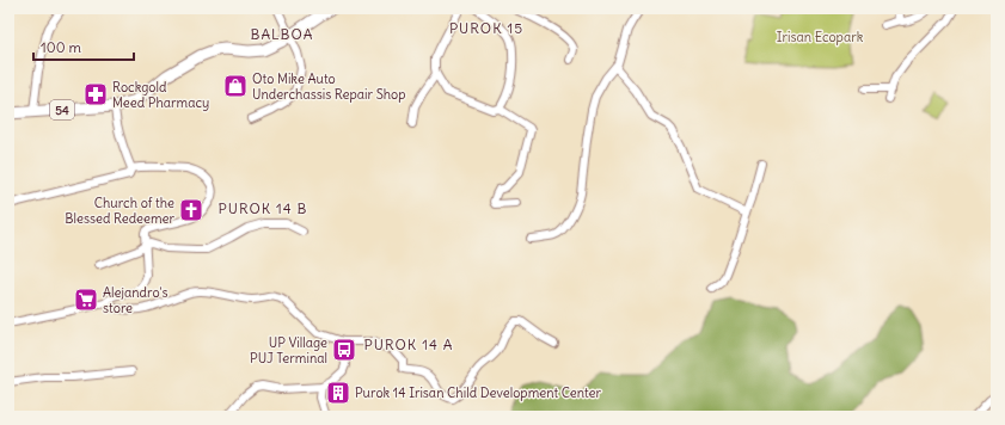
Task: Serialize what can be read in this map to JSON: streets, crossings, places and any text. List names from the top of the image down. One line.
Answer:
{"streets":{"highway":["54"]},"districts":["PUROK 15","BALBOA","PUROK 14 B","PUROK 14 A"],"parks":["Irisan Ecopark"],"places":{"shop":["Oto Mike Auto Underchassis Repair Shop"],"pharmacy":["Rockgold Meed Pharmacy"],"church":["Church of the Blessed Redeemer"],"supermarket":["Alejandro's store"],"bus stop":["UP Village PUJ Terminal"],"building":["Purok 14 Irisan Child Development Center"]},"scale_bar":"100 m"}
